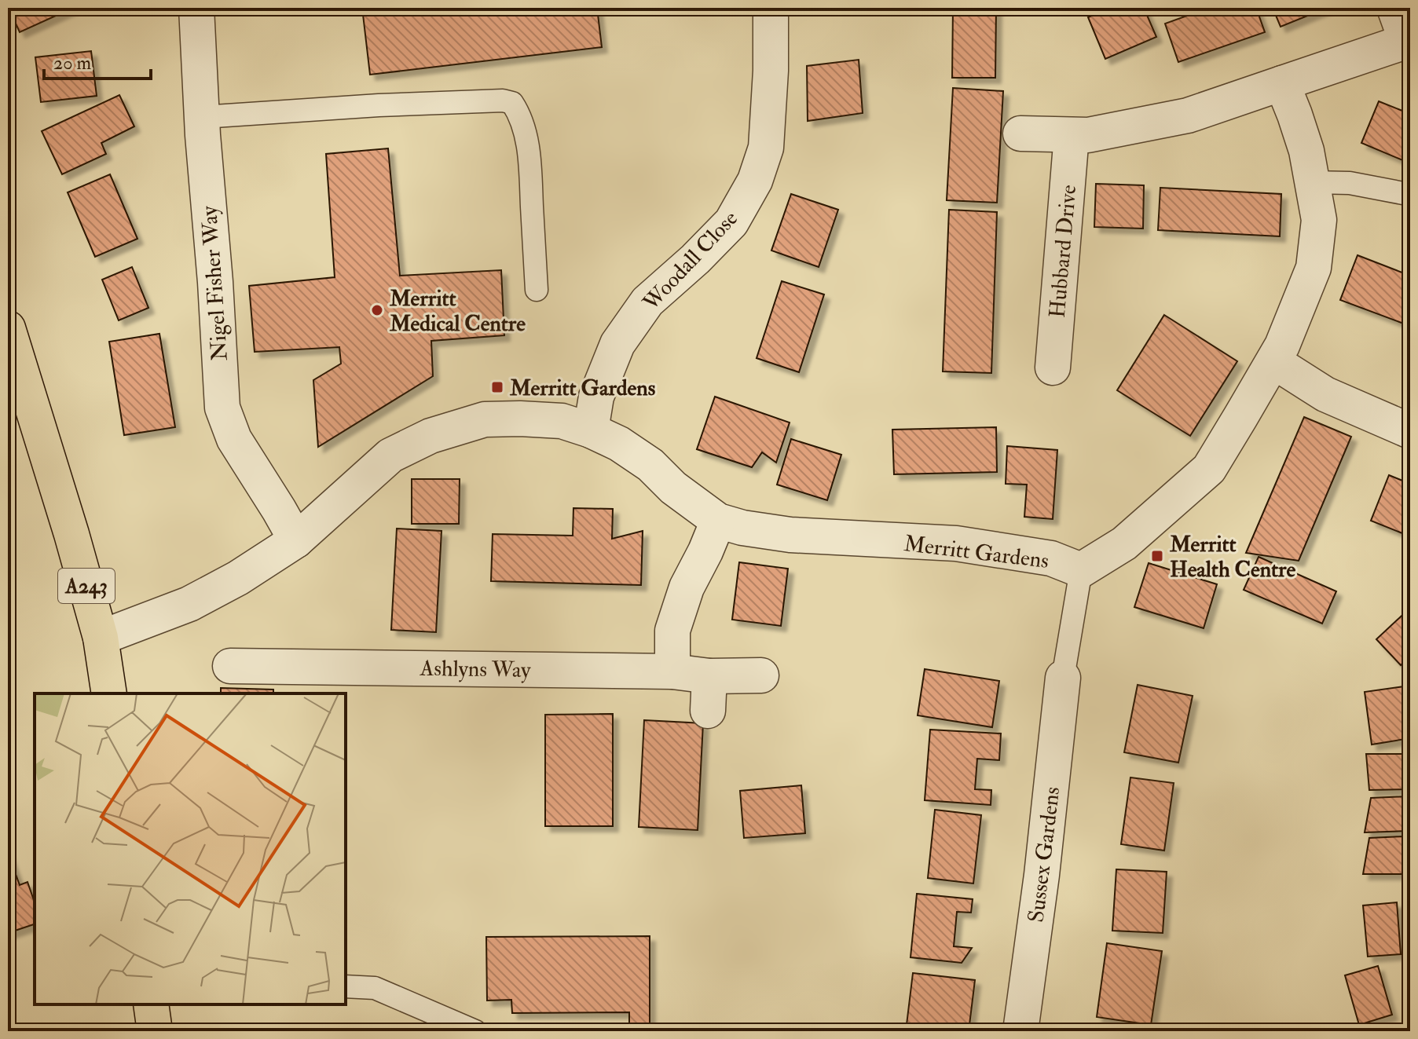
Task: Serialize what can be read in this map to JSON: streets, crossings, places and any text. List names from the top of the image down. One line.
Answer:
{"streets":{"highway":["A243"],"street":["Hubbard Drive","Woodall Close","Nigel Fisher Way","Merritt Gardens","Ashlyns Way","Sussex Gardens"]},"crossings":[["Woodall Close","Merritt Gardens"],["Nigel Fisher Way","Merritt Gardens"],["Merritt Gardens","A243"]],"places":{"other":["Merritt Medical Centre"],"transit":["Merritt Gardens","Merritt Health Centre"]},"scale_bar":"20 m"}
